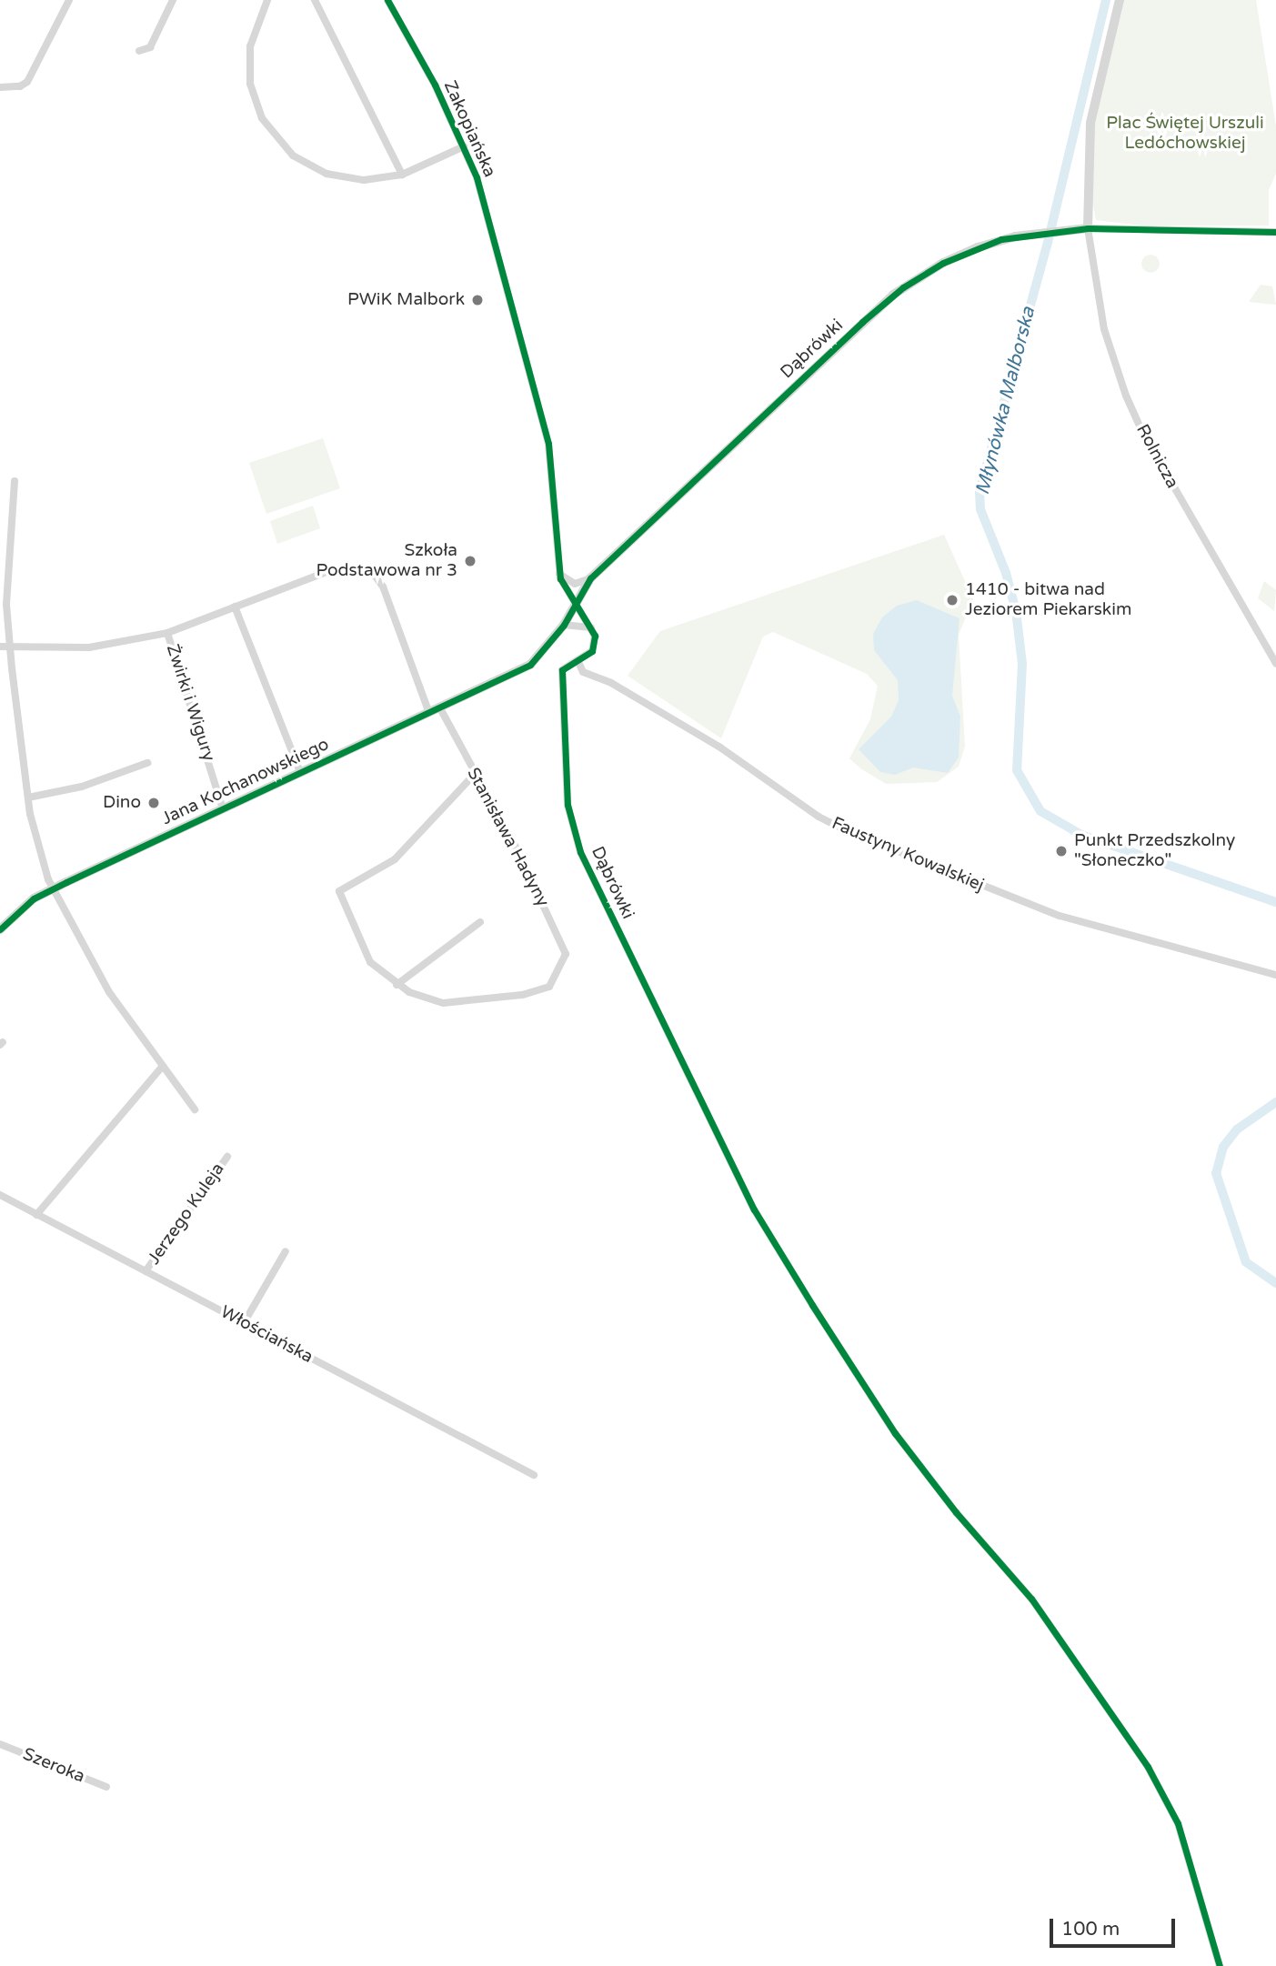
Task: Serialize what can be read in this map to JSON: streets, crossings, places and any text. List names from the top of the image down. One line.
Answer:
{"streets":{"street":["Zakopiańska","Dąbrówki","Rolnicza","Żwirki i Wigury","Jana Kochanowskiego","Stanisława Hadyny","Faustyny Kowalskiej","Jerzego Kuleja","Włościańska","Szeroka"]},"crossings":[["Dąbrówki","Rolnicza"],["Dąbrówki","Jana Kochanowskiego"],["Dąbrówki","Faustyny Kowalskiej"],["Żwirki i Wigury","Jana Kochanowskiego"],["Jana Kochanowskiego","Stanisława Hadyny"],["Jerzego Kuleja","Włościańska"]],"water":["Młynówka Malborska"],"parks":["Plac Świętej Urszuli Ledóchowskiej"],"places":["PWiK Malbork","Szkoła Podstawowa nr 3","1410 - bitwa nad Jeziorem Piekarskim","Dino","Punkt Przedszkolny \"Słoneczko\""],"scale_bar":"100 m"}
